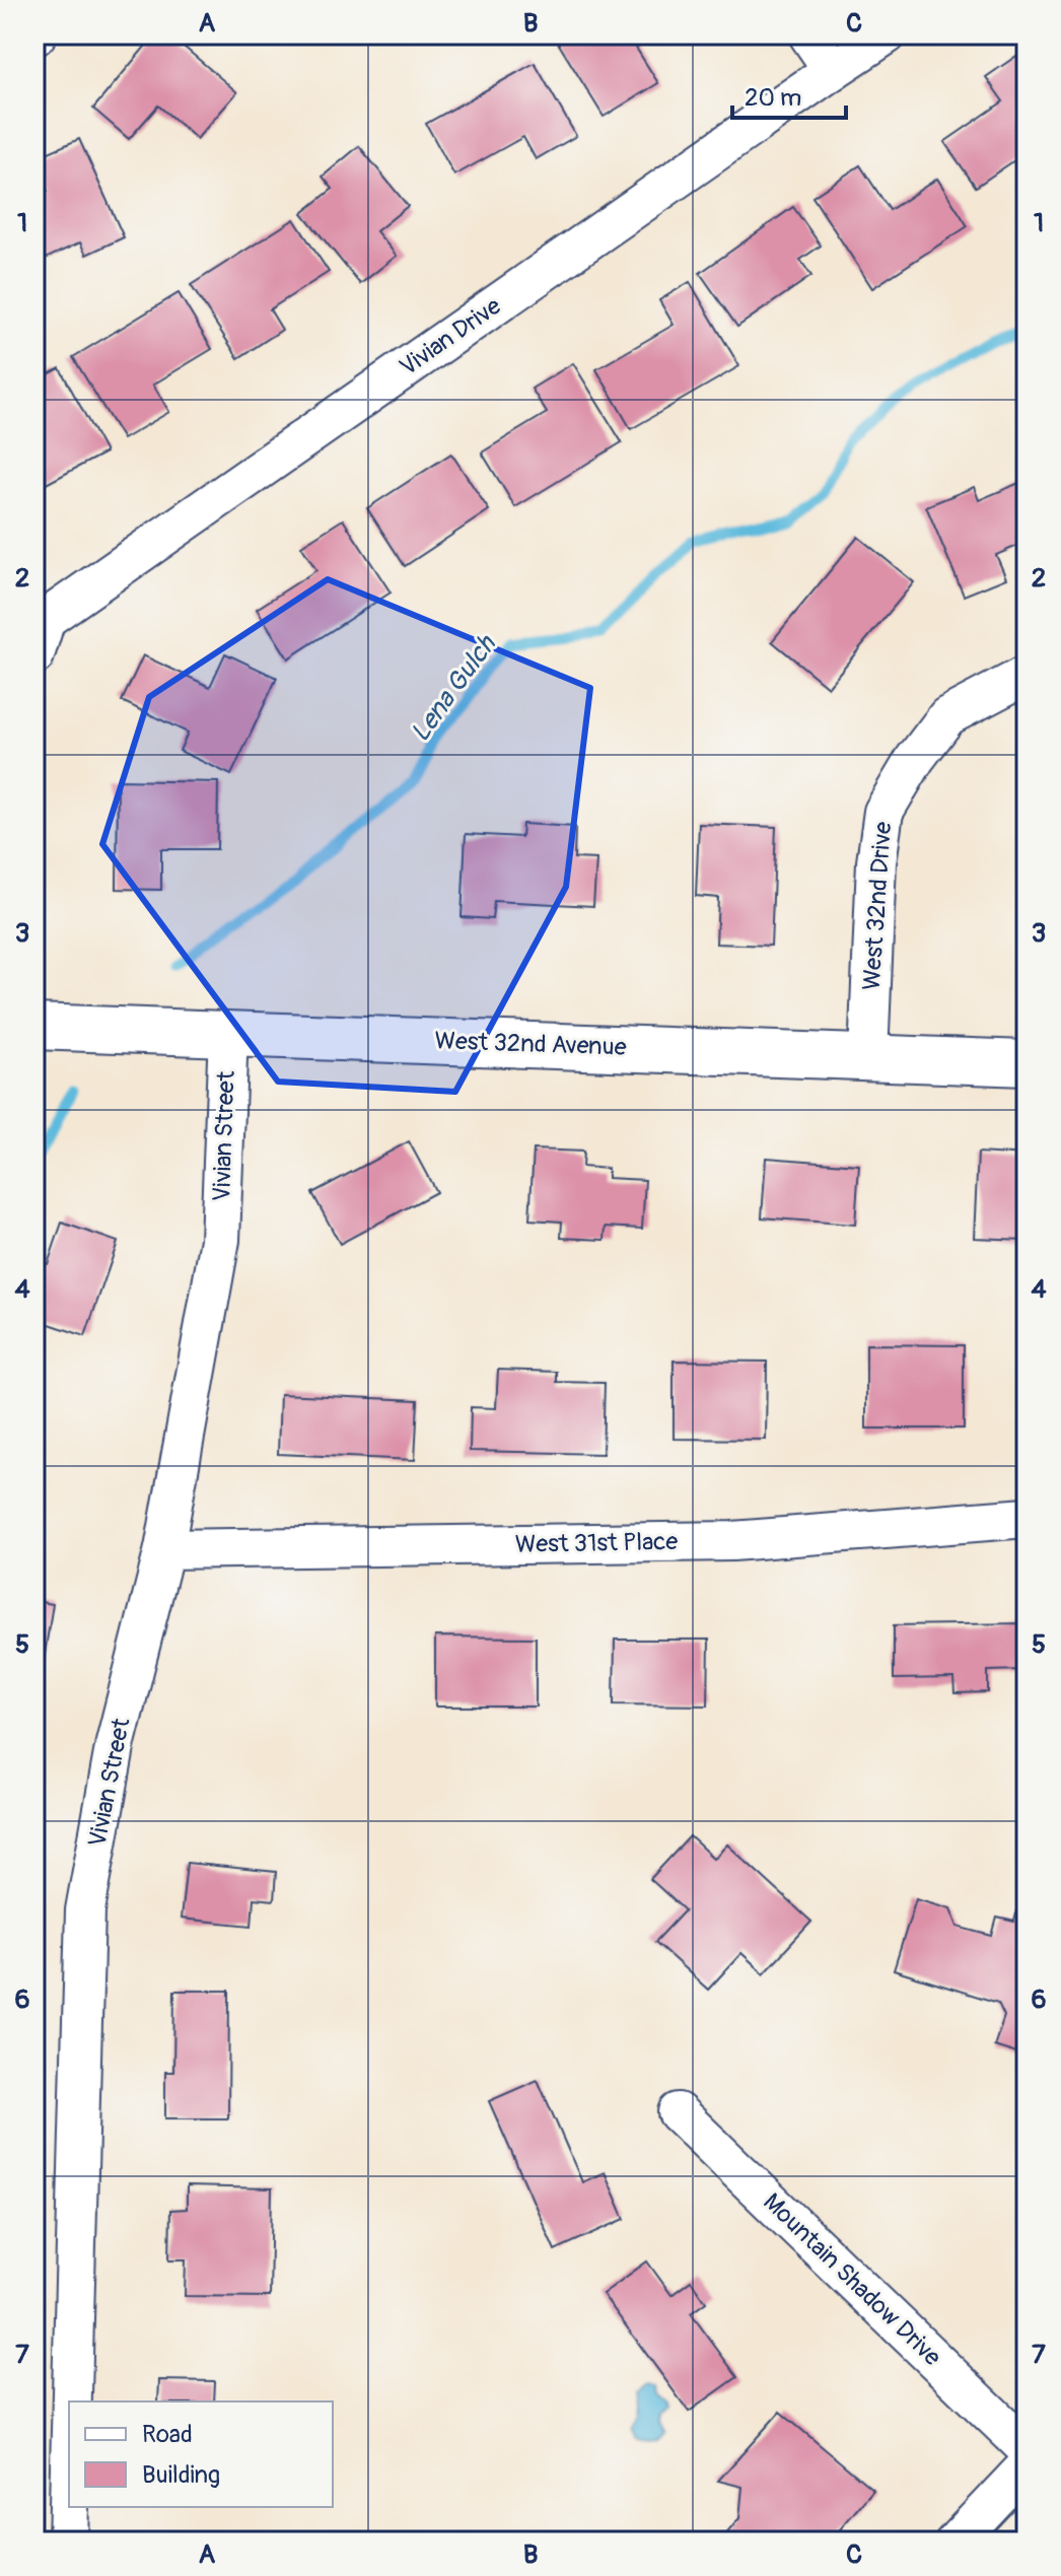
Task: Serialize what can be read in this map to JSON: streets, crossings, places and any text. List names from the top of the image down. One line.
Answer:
{"streets":{"street":["Vivian Drive","West 32nd Drive","West 32nd Avenue","Vivian Street","West 31st Place","Mountain Shadow Drive"]},"crossings":[["West 32nd Drive","West 32nd Avenue"],["West 32nd Avenue","Vivian Street"],["Vivian Street","West 31st Place"]],"water":["Lena Gulch"],"legend":["Road","Building"],"scale_bar":"20 m","grid":{"columns":["A","B","C"],"rows":["1","2","3","4","5","6","7"]}}
